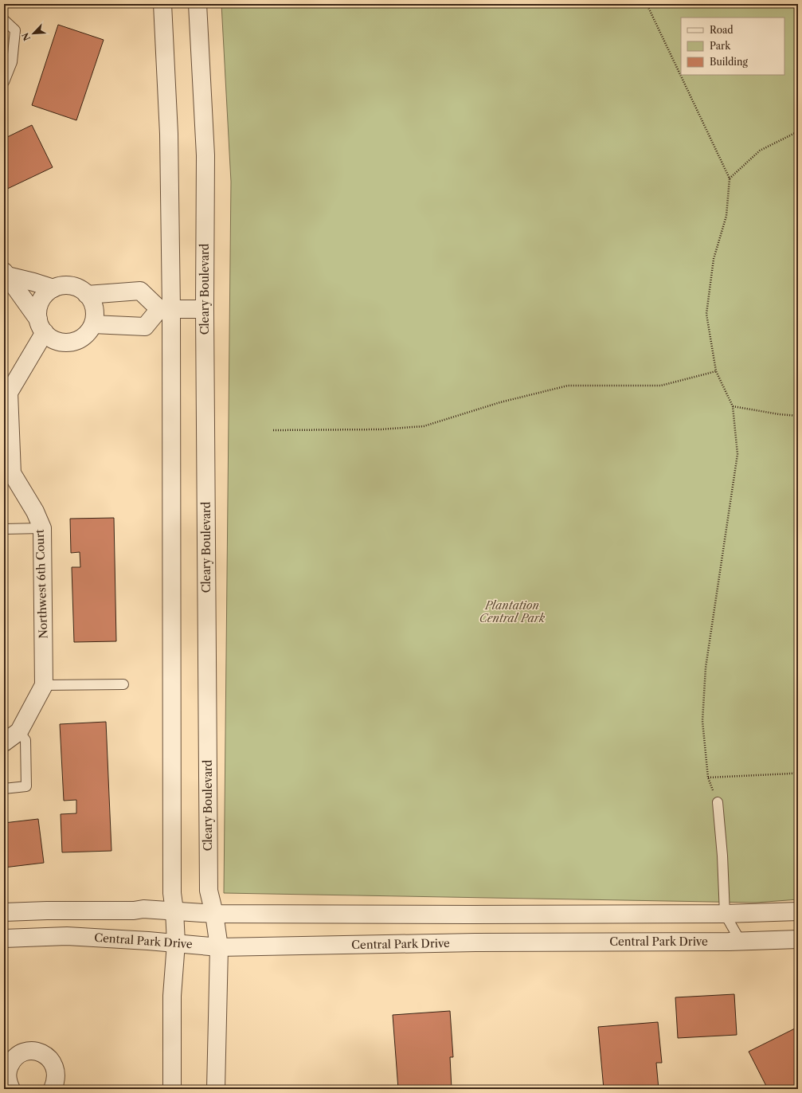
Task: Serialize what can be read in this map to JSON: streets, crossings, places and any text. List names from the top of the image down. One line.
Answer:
{"streets":{"street":["Cleary Boulevard","Northwest 6th Court","Central Park Drive"]},"crossings":[["Cleary Boulevard","Central Park Drive"]],"parks":["Plantation Central Park"],"legend":["Road","Park","Building"],"north":"bottom left"}
